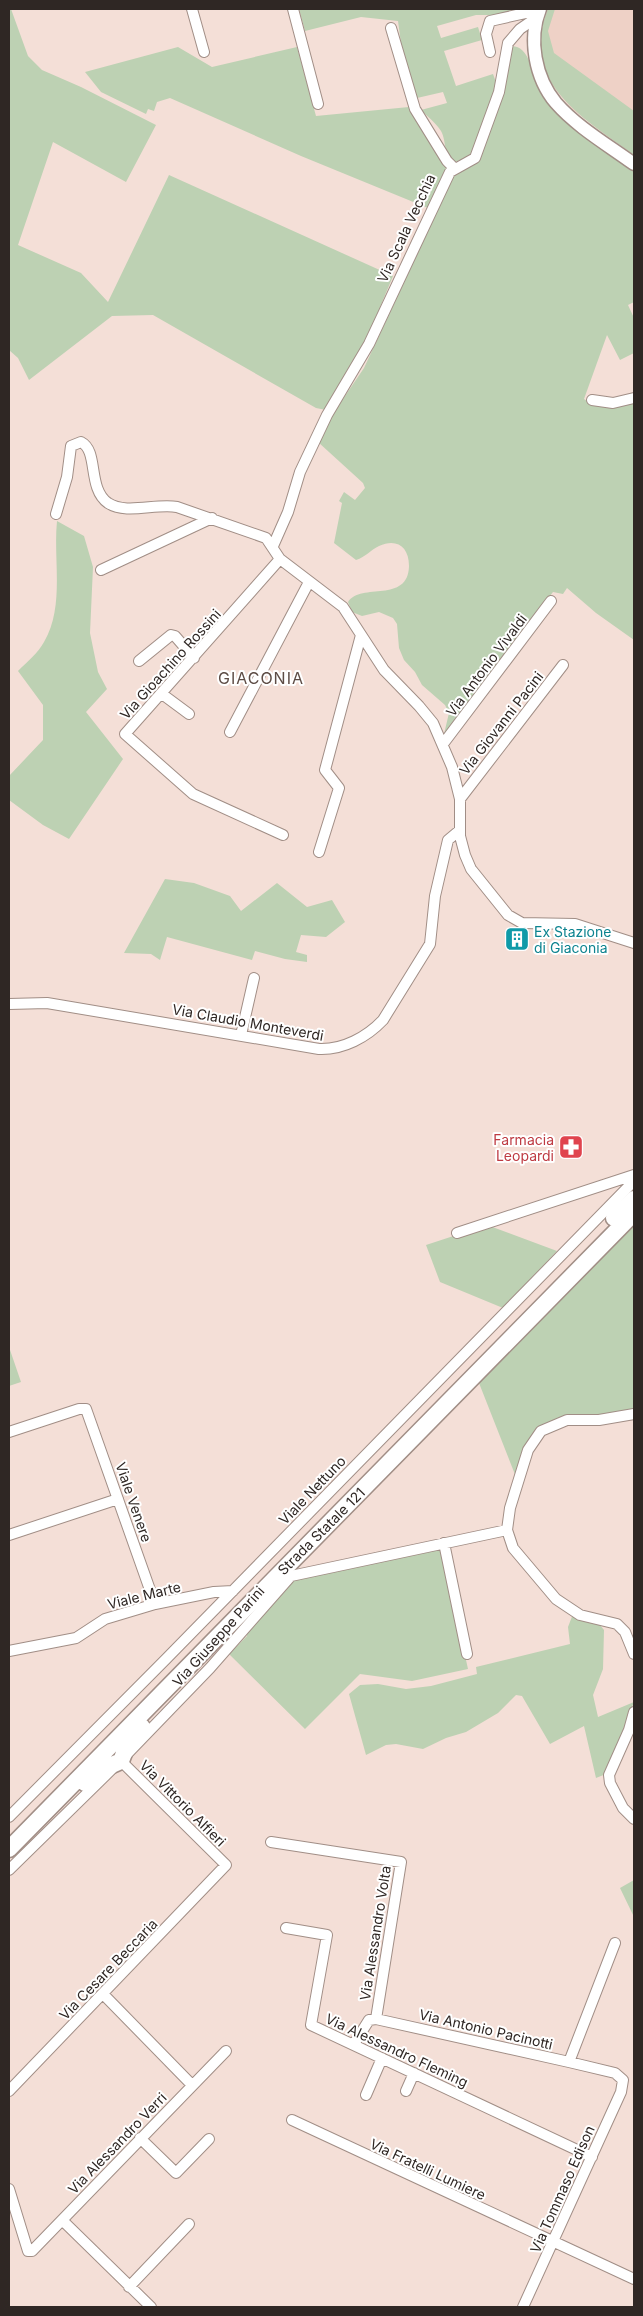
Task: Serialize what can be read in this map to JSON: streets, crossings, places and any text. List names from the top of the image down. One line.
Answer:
{"streets":{"main road":["Strada Statale 121"],"street":["Via Scala Vecchia","Via Gioachino Rossini","Via Antonio Vivaldi","Via Giovanni Pacini","Via Claudio Monteverdi","Viale Nettuno","Viale Venere","Viale Marte","Via Giuseppe Parini","Via Vittorio Alfieri","Via Alessandro Volta","Via Cesare Beccaria","Via Antonio Pacinotti","Via Alessandro Fleming","Via Alessandro Verri","Via Fratelli Lumiere","Via Tommaso Edison"]},"crossings":[["Viale Nettuno","Viale Marte"],["Viale Venere","Viale Marte"],["Via Giuseppe Parini","Via Vittorio Alfieri"],["Via Vittorio Alfieri","Via Cesare Beccaria"],["Via Alessandro Volta","Via Antonio Pacinotti"],["Via Antonio Pacinotti","Via Tommaso Edison"],["Via Alessandro Fleming","Via Tommaso Edison"],["Via Fratelli Lumiere","Via Tommaso Edison"]],"districts":["GIACONIA"],"places":{"building":["Ex Stazione di Giaconia"],"pharmacy":["Farmacia Leopardi"]}}
